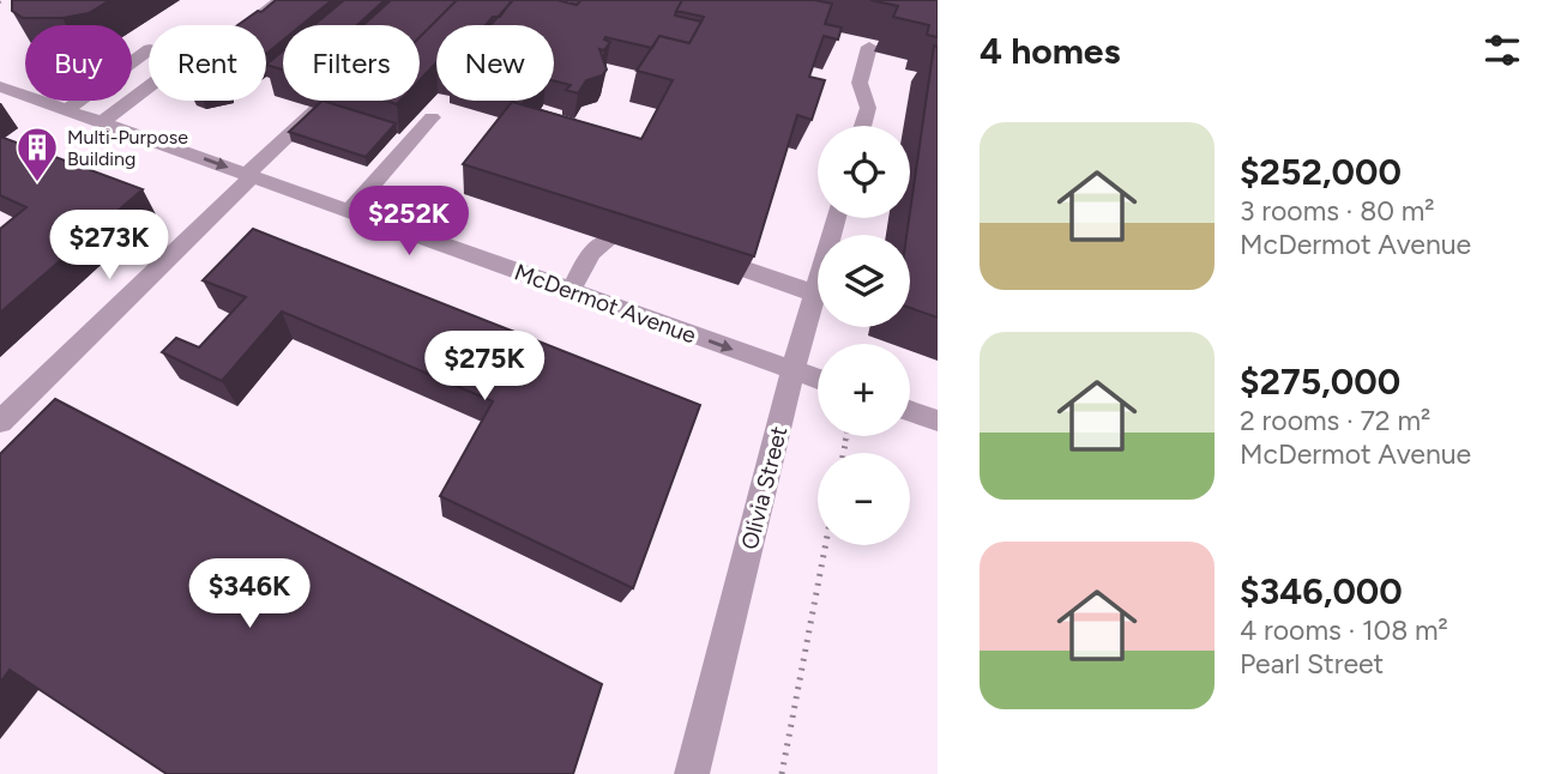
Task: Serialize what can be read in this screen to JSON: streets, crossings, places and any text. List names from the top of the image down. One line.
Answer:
{"streets":{"street":["McDermot Avenue","Olivia Street"]},"crossings":[["McDermot Avenue","Olivia Street"]],"one_way":["McDermot Avenue"],"places":{"building":["Multi-Purpose Building"]},"page":{"heading":"4 homes","chip":["Buy","Rent","Filters","New"],"list":[{"name":"$252,000","note":"3 rooms · 80 m² · McDermot Avenue"},{"name":"$275,000","note":"2 rooms · 72 m² · McDermot Avenue"},{"name":"$346,000","note":"4 rooms · 108 m² · Pearl Street"}],"map_buttons":["+","−"],"price":["$252K","$273K","$275K","$346K"]}}
